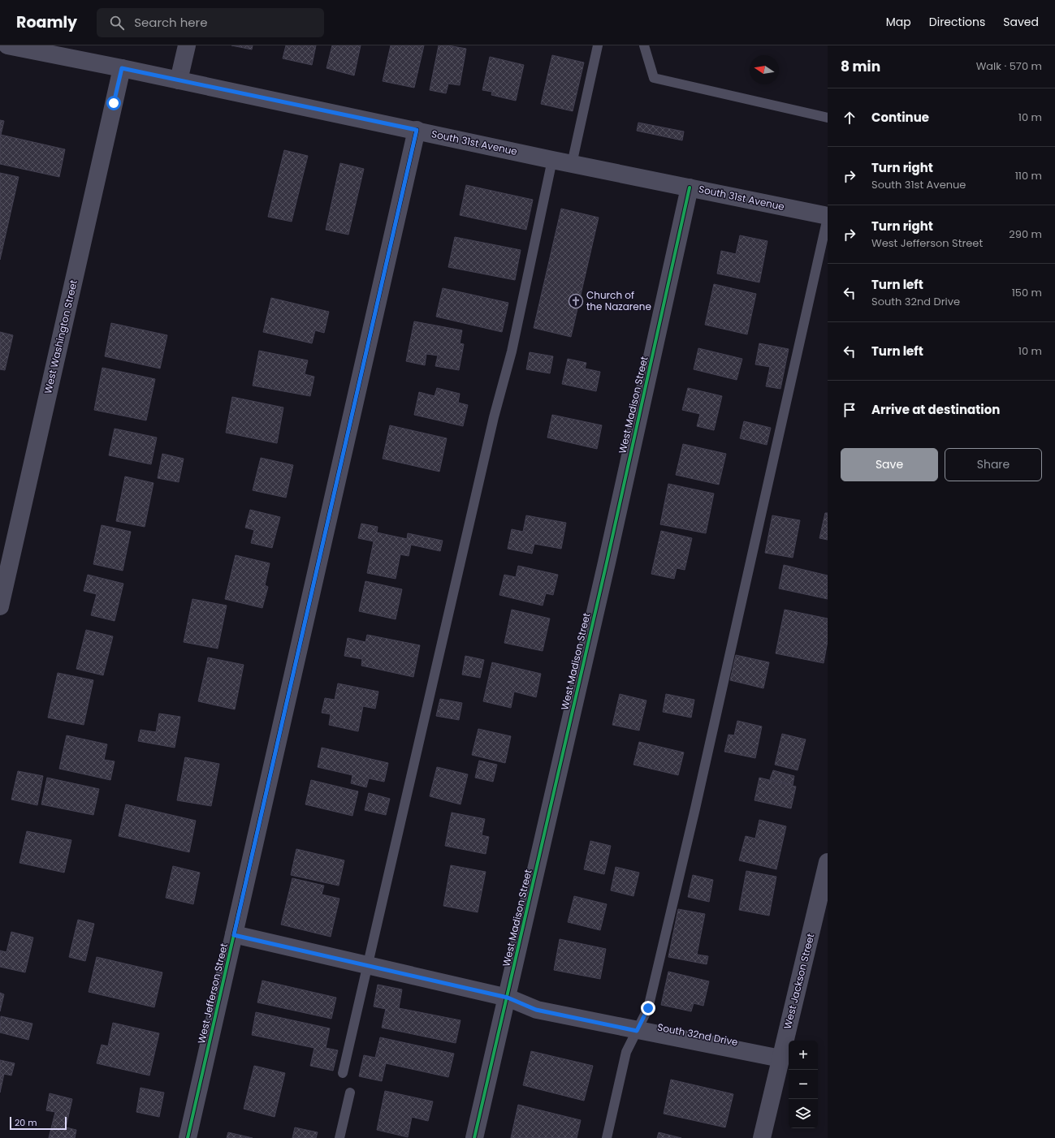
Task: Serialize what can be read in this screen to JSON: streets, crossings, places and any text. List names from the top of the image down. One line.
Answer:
{"streets":{"street":["South 31st Avenue","West Washington Street","West Madison Street","West Jackson Street","West Jefferson Street","South 32nd Drive"]},"crossings":[["South 31st Avenue","West Washington Street"],["South 31st Avenue","West Madison Street"],["South 31st Avenue","West Jefferson Street"],["West Madison Street","South 32nd Drive"],["West Jackson Street","South 32nd Drive"],["West Jefferson Street","South 32nd Drive"]],"places":{"church":["Church of the Nazarene"]},"scale_bar":"20 m","north":"left","page":{"header":"Roamly","search":"Search here","nav":["Map","Directions","Saved"],"heading":["8 min","Walk · 570 m"],"list":[["Continue","10 m"],["Turn right","South 31st Avenue","110 m"],["Turn right","West Jefferson Street","290 m"],["Turn left","South 32nd Drive","150 m"],["Turn left","10 m"],"Arrive at destination"],"buttons":["Save","Share"],"map_buttons":["+","−"],"scale":"20 m"}}
